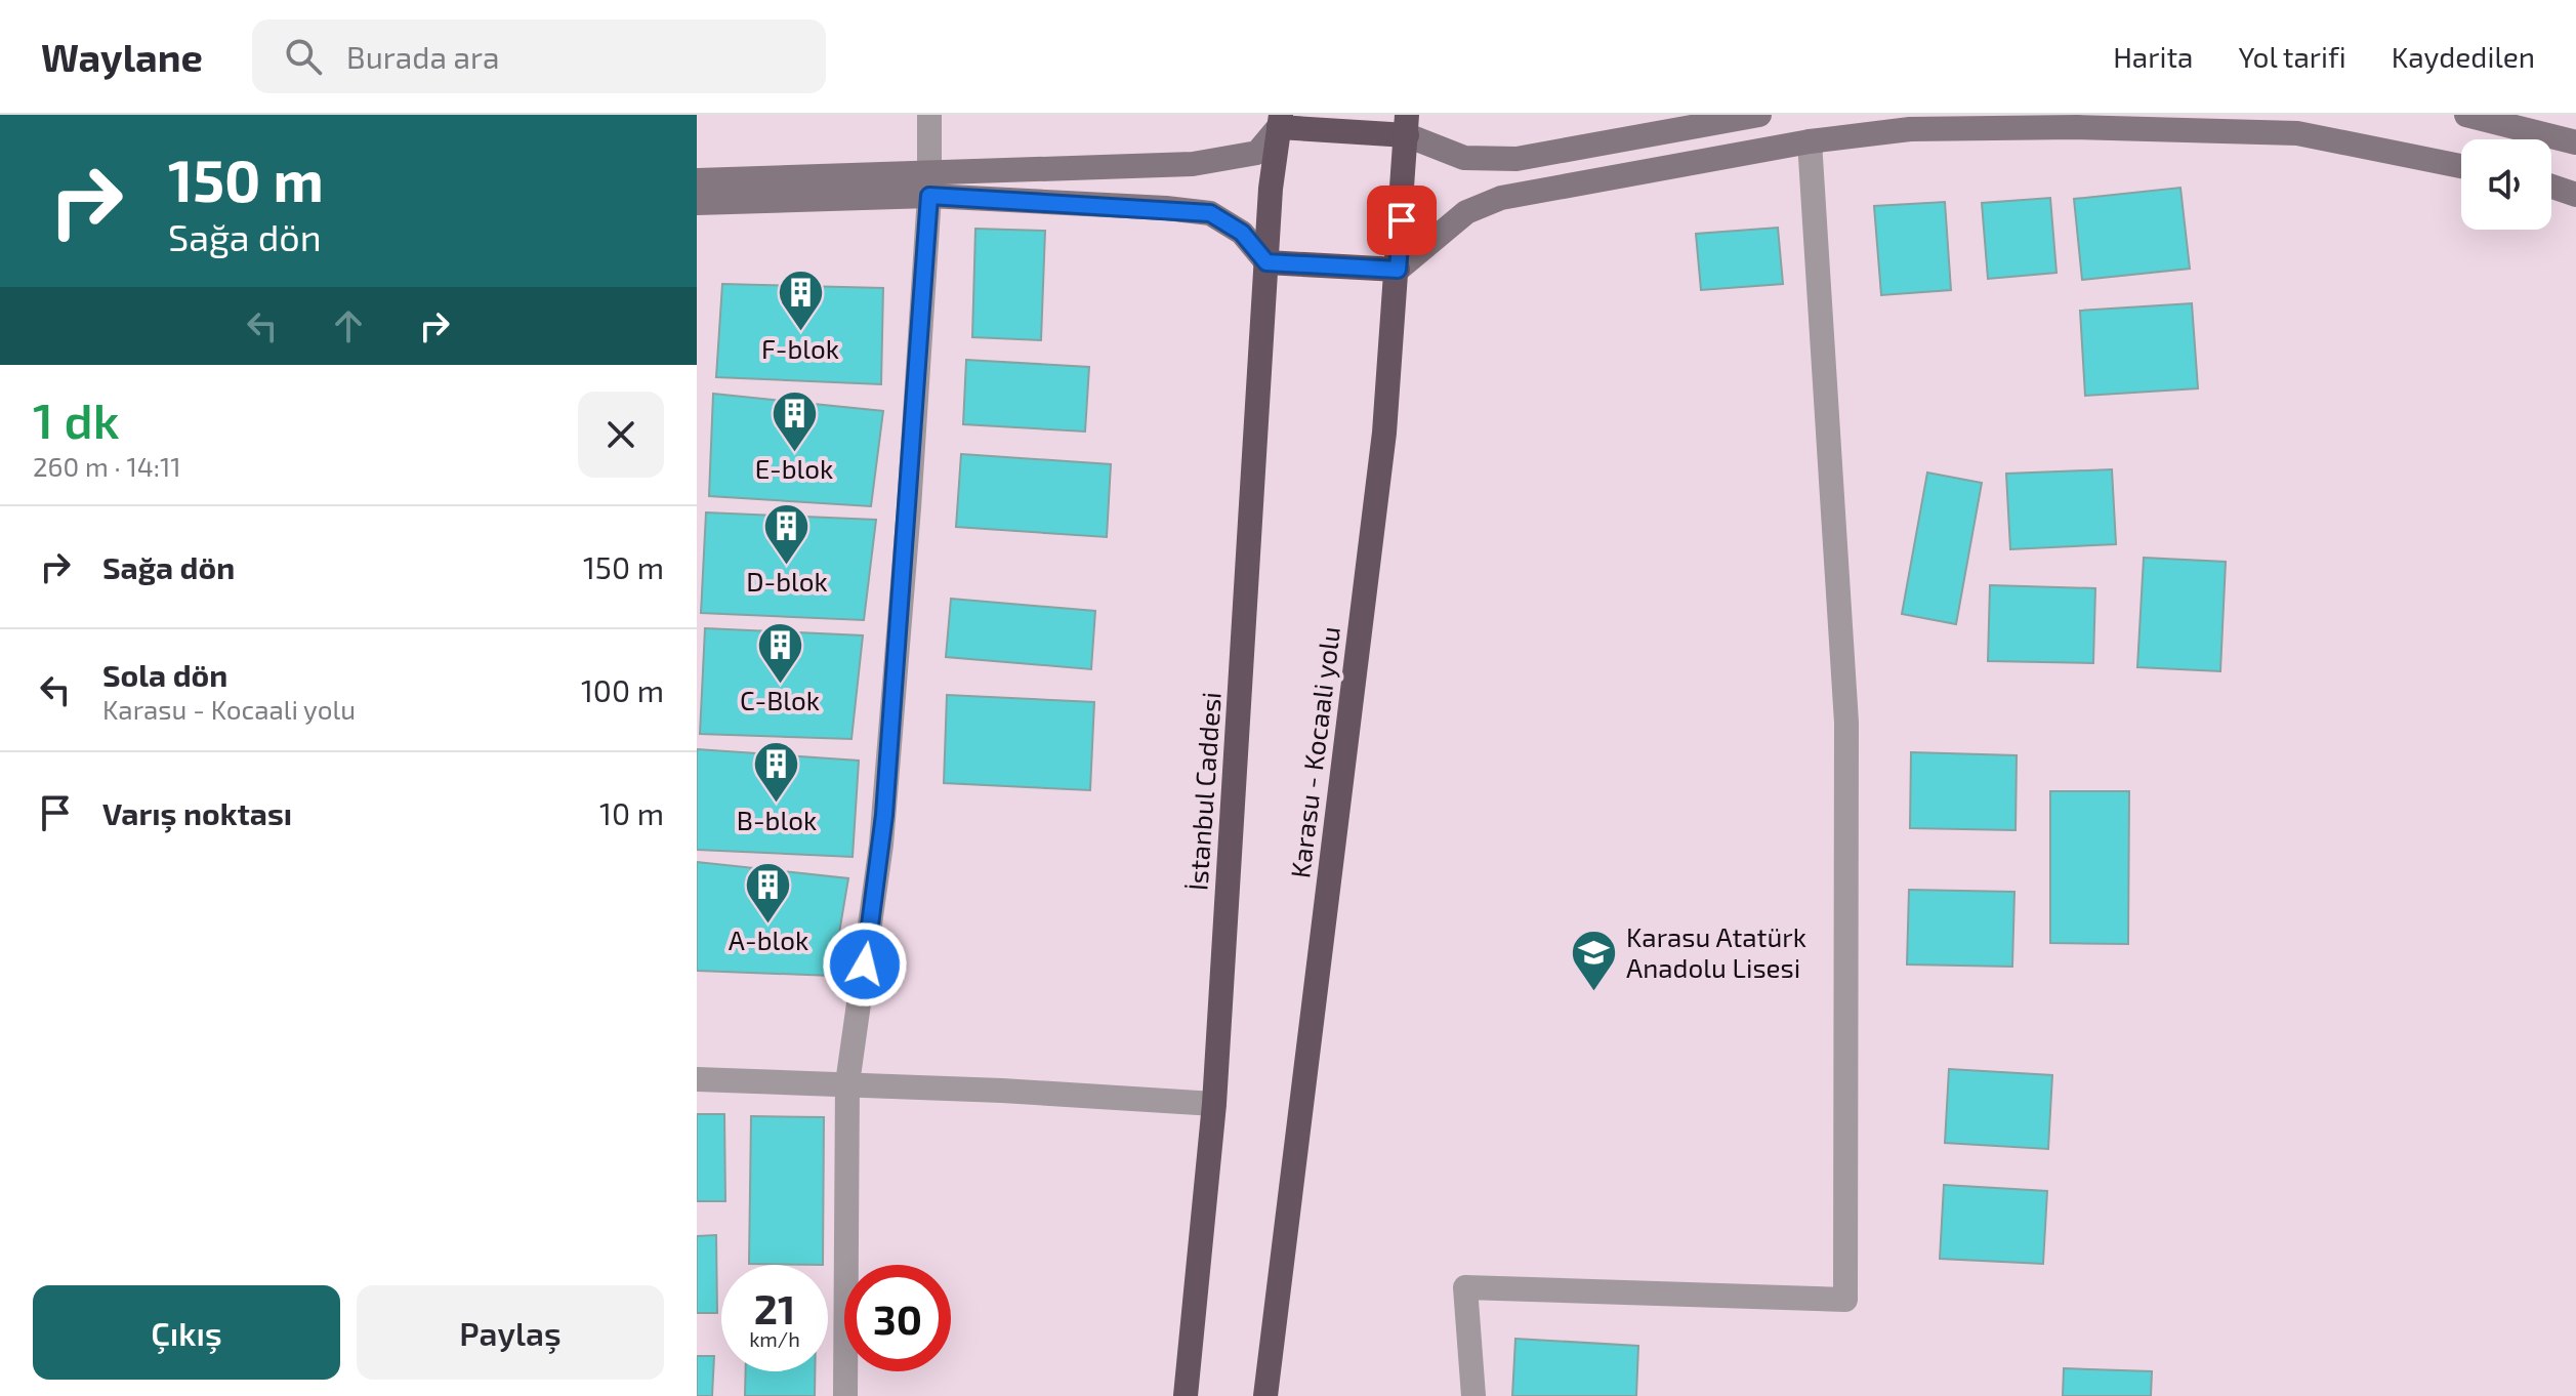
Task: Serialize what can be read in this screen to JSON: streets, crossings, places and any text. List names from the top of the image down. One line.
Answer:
{"streets":{"highway":["Karasu - Kocaali yolu","İstanbul Caddesi"]},"places":{"building":["F-blok","E-blok","D-blok","C-Blok","B-blok","A-blok"],"school or university":["Karasu Atatürk Anadolu Lisesi"]},"page":{"header":"Waylane","search":"Burada ara","nav":["Harita","Yol tarifi","Kaydedilen"],"turn":["150 m","Sağa dön"],"heading":["1 dk","260 m · 14:11"],"list":[{"name":"Sağa dön","value":"150 m"},{"name":"Sola dön","note":"Karasu - Kocaali yolu","value":"100 m"},{"name":"Varış noktası","value":"10 m"}],"speed":"21 km/h","limit":"30","buttons":["Çıkış","Paylaş"]}}
